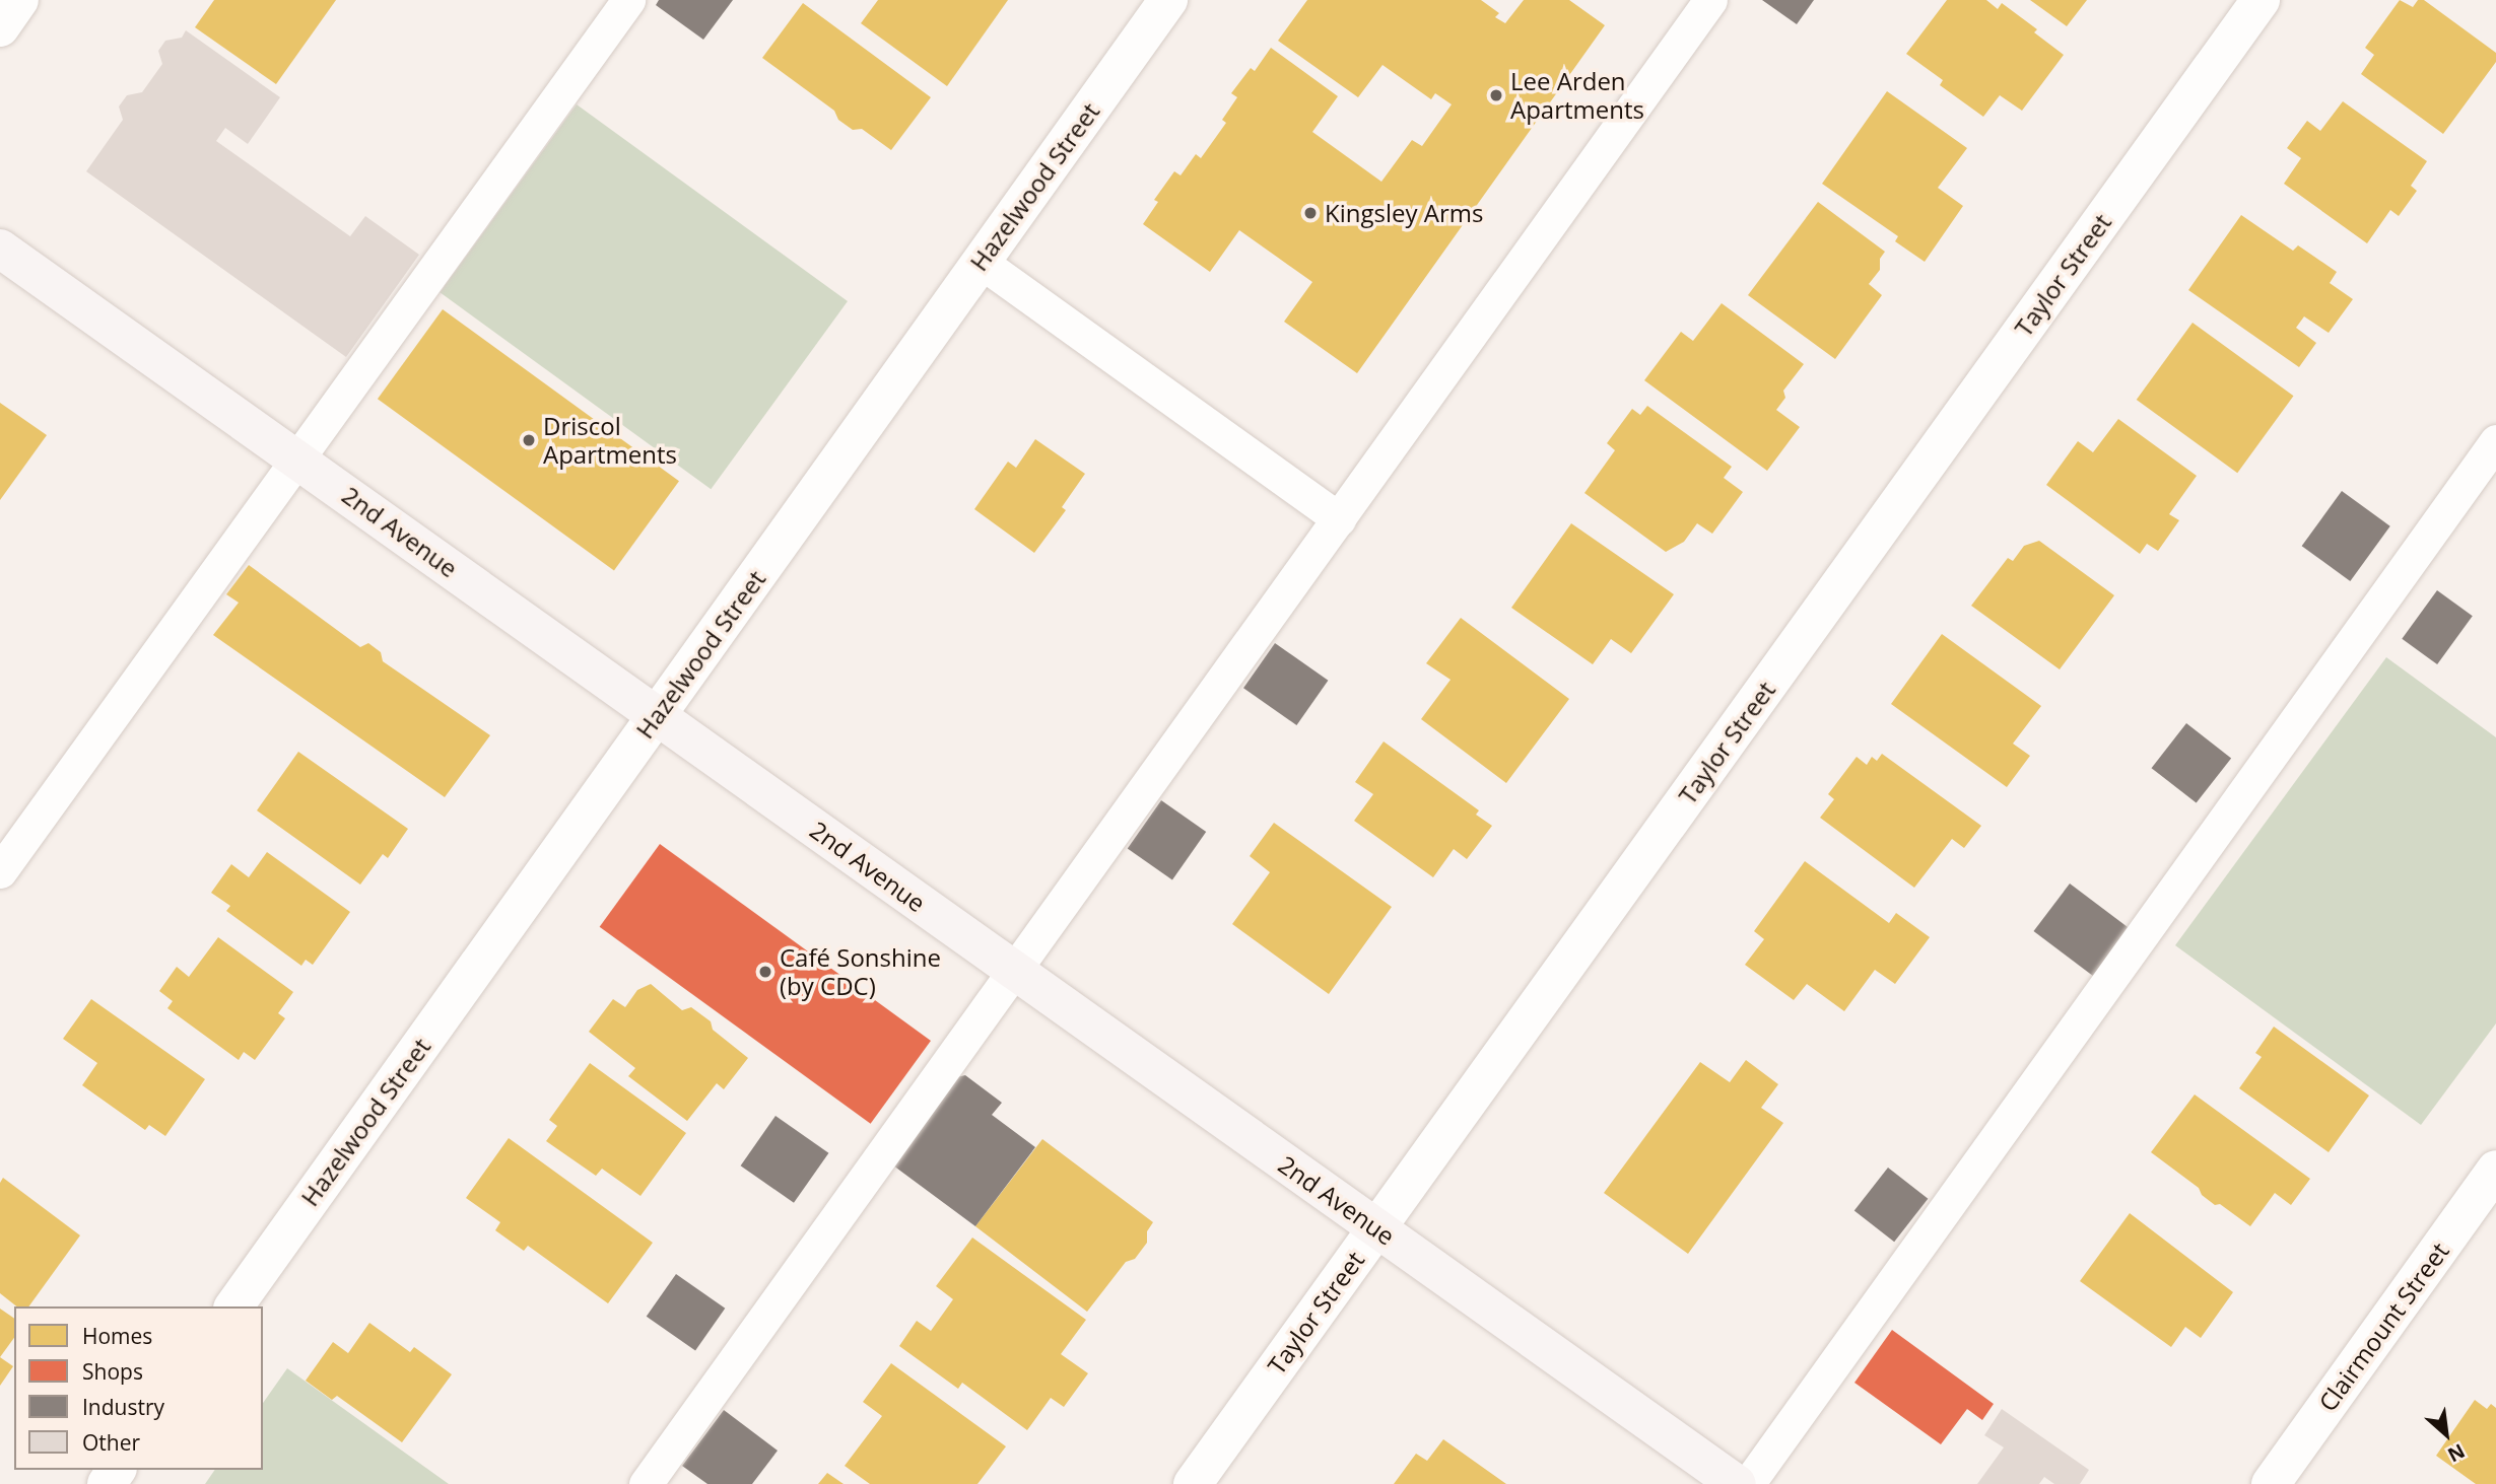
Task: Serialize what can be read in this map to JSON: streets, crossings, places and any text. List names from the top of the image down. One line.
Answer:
{"streets":{"street":["Hazelwood Street","Taylor Street","2nd Avenue","Clairmount Street"]},"crossings":[["Hazelwood Street","2nd Avenue"],["Taylor Street","2nd Avenue"]],"places":["Lee Arden Apartments","Kingsley Arms","Driscol Apartments","Café Sonshine (by CDC)"],"legend":["Homes","Shops","Industry","Other"],"north":"bottom right"}
